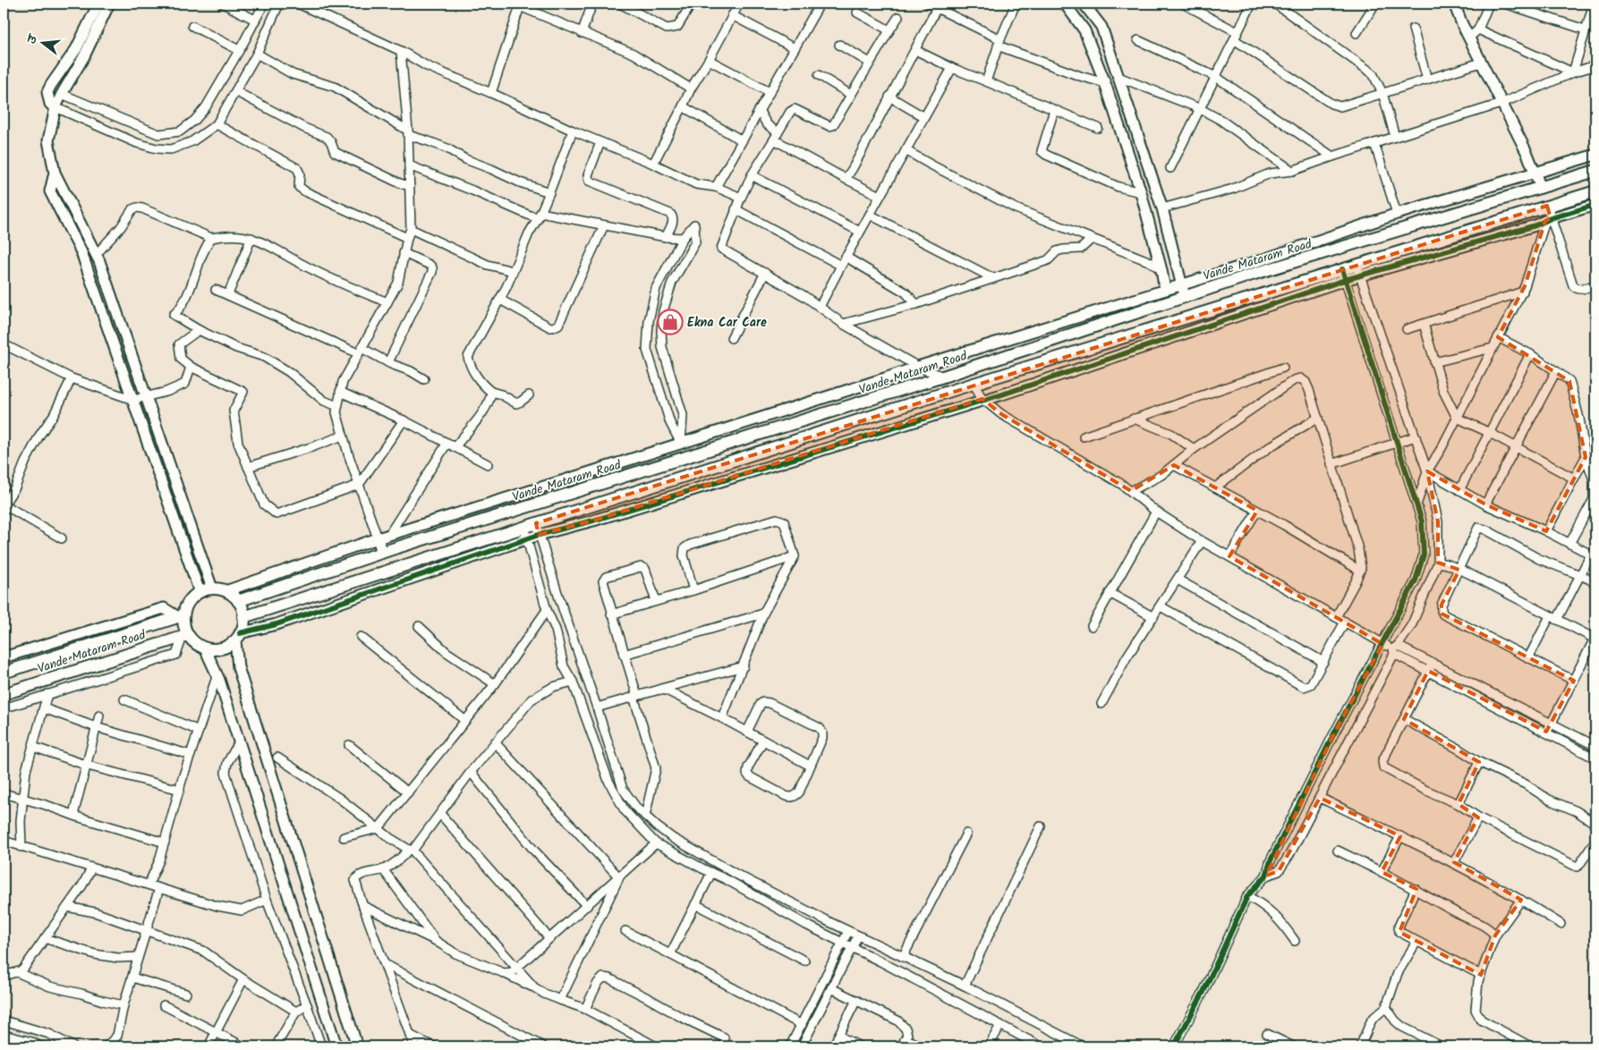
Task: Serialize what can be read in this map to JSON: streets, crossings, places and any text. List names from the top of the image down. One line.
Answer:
{"streets":{"main road":["Vande Mataram Road"]},"places":{"shop":["Ekna Car Care"]},"north":"left"}
